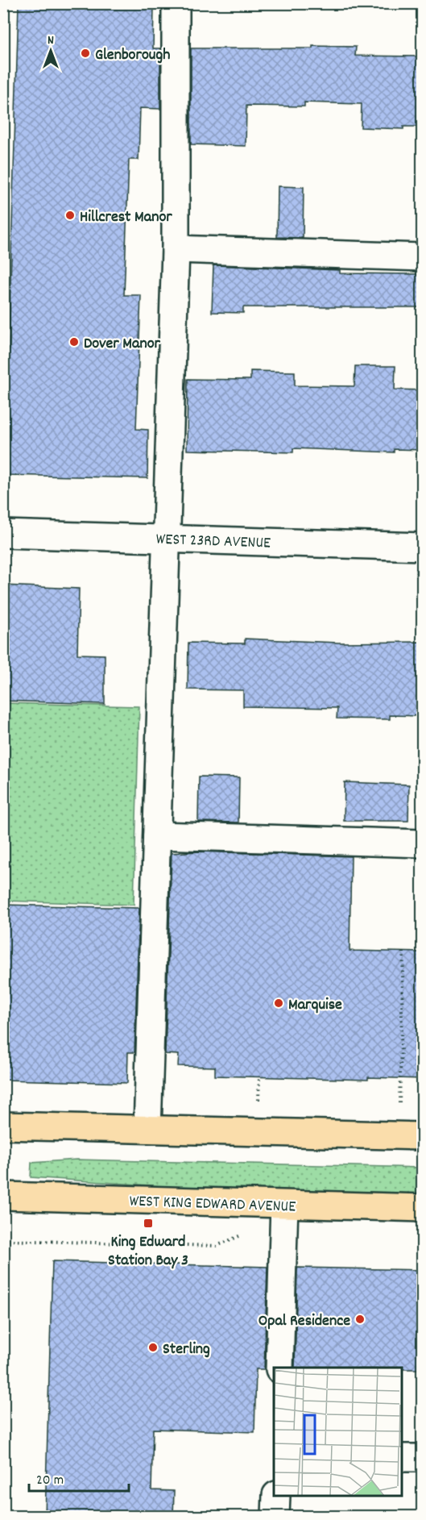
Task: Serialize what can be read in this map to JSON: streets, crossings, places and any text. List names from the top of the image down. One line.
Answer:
{"streets":{"main road":["WEST KING EDWARD AVENUE"],"street":["WEST 23RD AVENUE"]},"places":{"other":["Glenborough","Hillcrest Manor","Dover Manor","Marquise","Opal Residence","Sterling"],"transit":["King Edward Station Bay 3"]},"scale_bar":"20 m","north":"top"}
